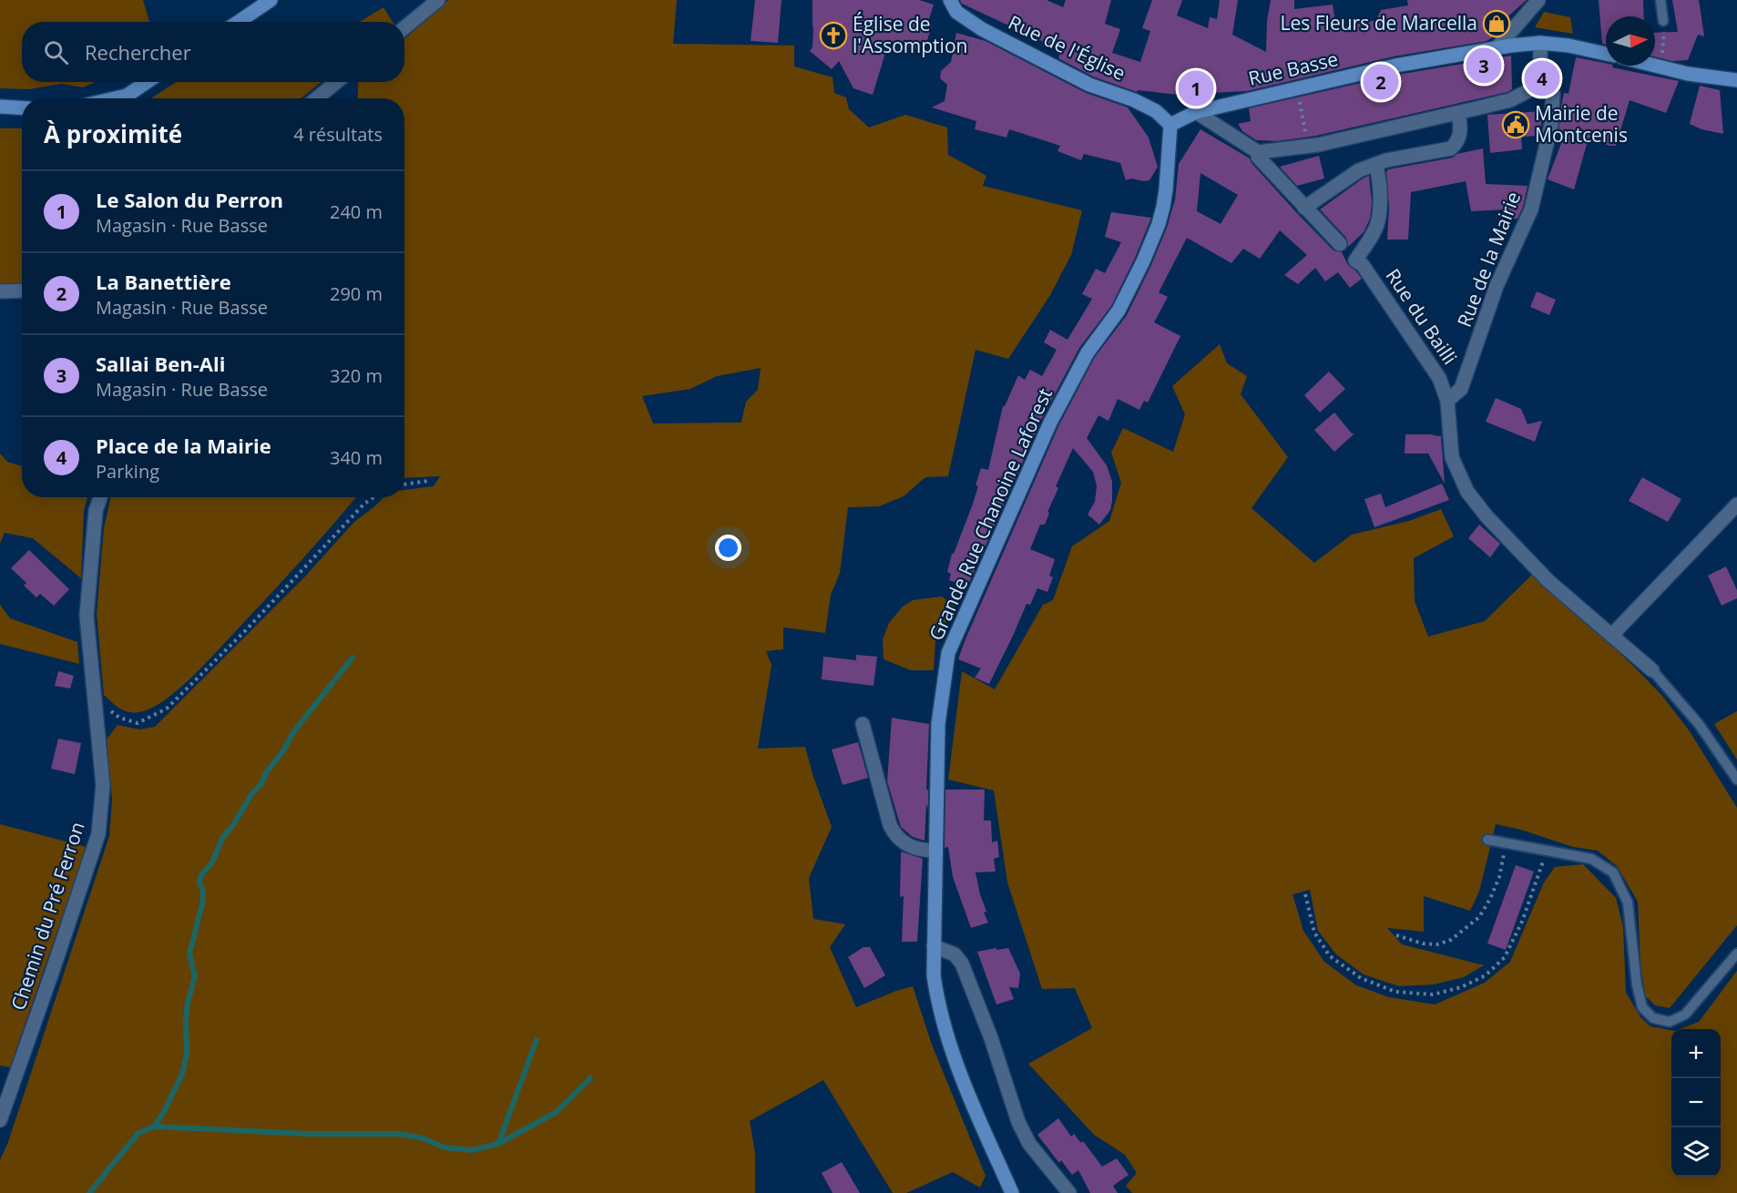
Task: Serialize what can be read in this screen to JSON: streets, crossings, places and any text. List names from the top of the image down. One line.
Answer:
{"streets":{"main road":["Rue de l'Église","Rue Basse","Grande Rue Chanoine Laforest"],"street":["Rue de la Mairie","Rue du Bailli","Chemin du Pré Ferron"]},"crossings":[["Rue de l'Église","Rue Basse"],["Rue de l'Église","Grande Rue Chanoine Laforest"],["Rue Basse","Grande Rue Chanoine Laforest"],["Rue de la Mairie","Rue du Bailli"]],"places":{"shop":["Les Fleurs de Marcella"],"church":["Église de l'Assomption"],"public building":["Mairie de Montcenis"]},"north":"right","page":{"search":"Rechercher","pins":["3","4","2","1"],"heading":["À proximité","4 résultats"],"list":[{"mark":"1","name":"Le Salon du Perron","note":"Magasin · Rue Basse","value":"240 m"},{"mark":"2","name":"La Banettière","note":"Magasin · Rue Basse","value":"290 m"},{"mark":"3","name":"Sallai Ben-Ali","note":"Magasin · Rue Basse","value":"320 m"},{"mark":"4","name":"Place de la Mairie","note":"Parking","value":"340 m"}],"map_buttons":["+","−"]}}
